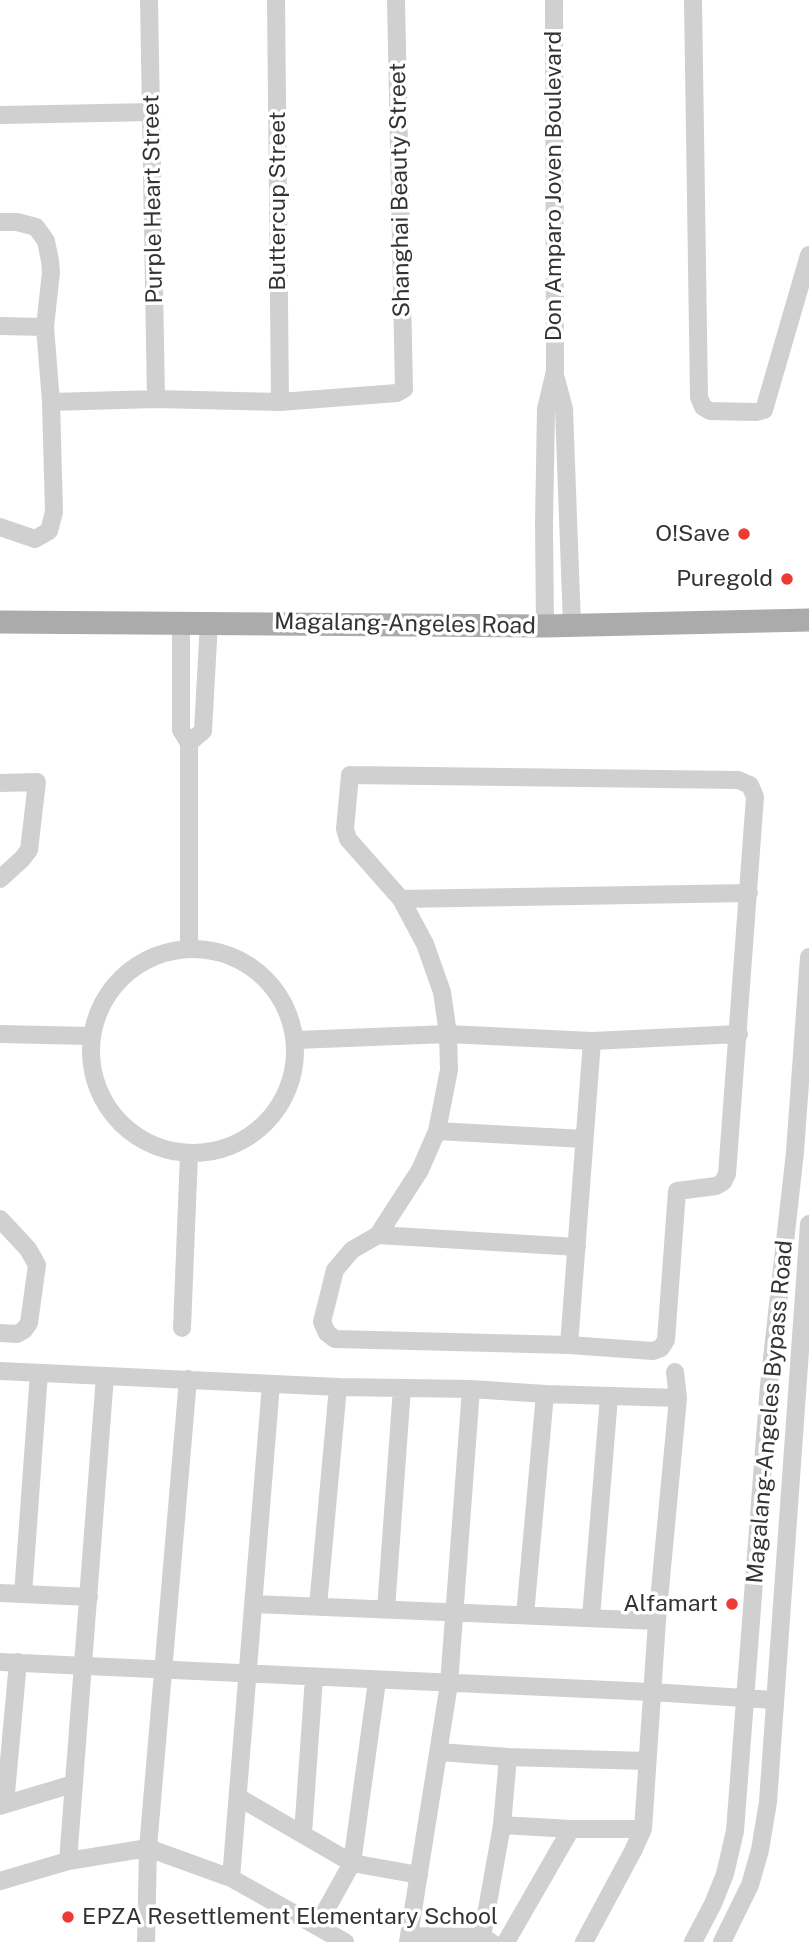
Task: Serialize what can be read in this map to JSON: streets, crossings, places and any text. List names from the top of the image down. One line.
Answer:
{"streets":{"main road":["Magalang-Angeles Road"],"street":["Don Amparo Joven Boulevard","Shanghai Beauty Street","Purple Heart Street","Buttercup Street","Magalang-Angeles Bypass Road"]},"crossings":[["Don Amparo Joven Boulevard","Magalang-Angeles Road"],["Shanghai Beauty Street","Buttercup Street"]],"places":["O!Save","Puregold","Alfamart","EPZA Resettlement Elementary School"]}
